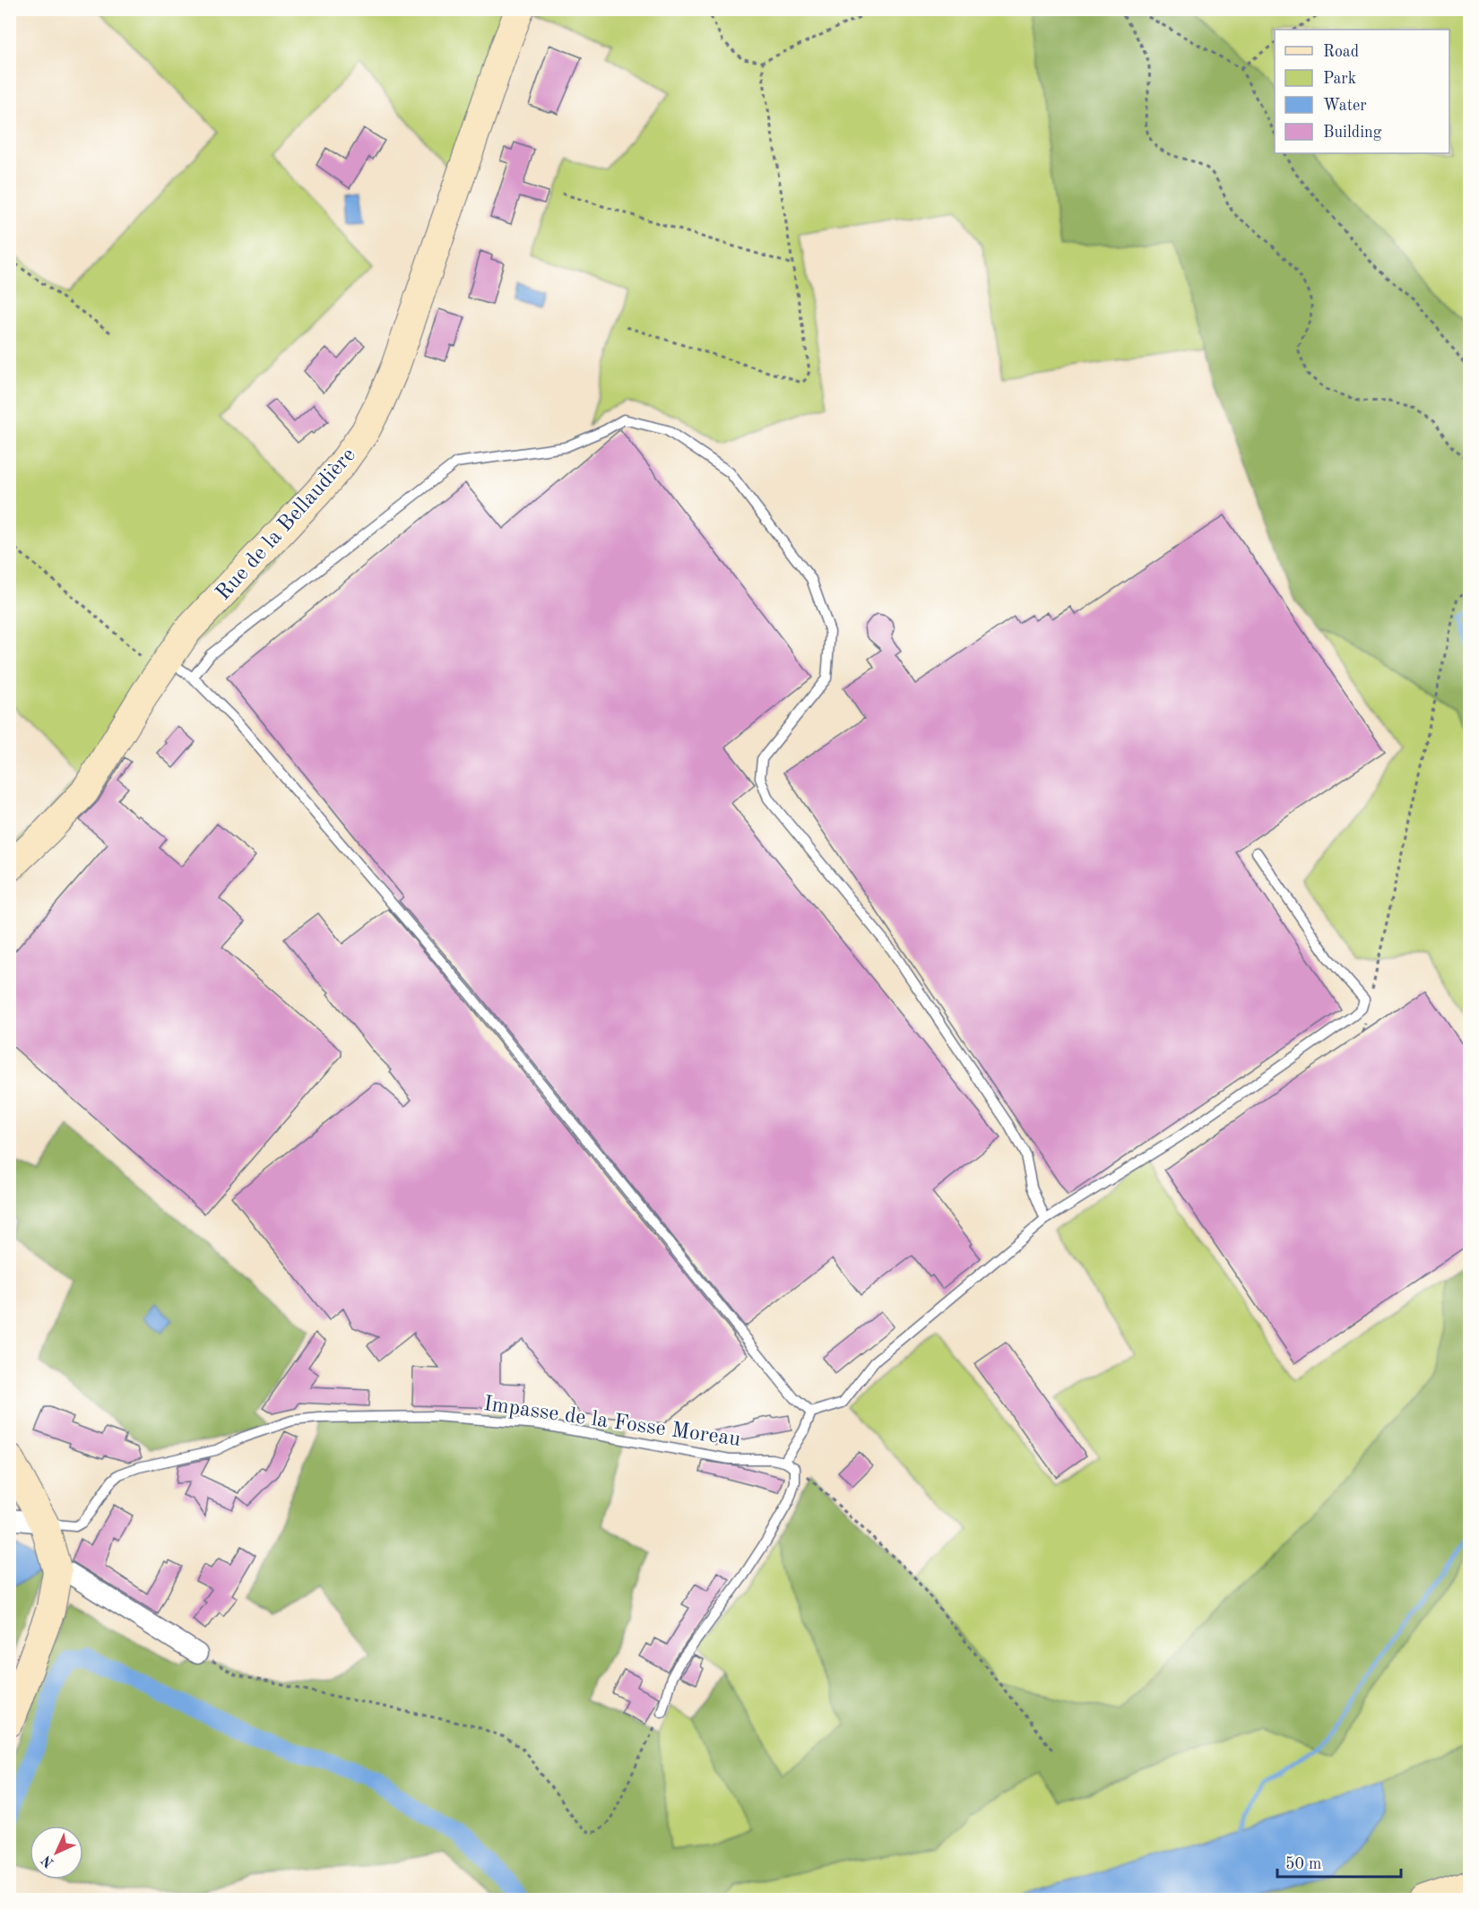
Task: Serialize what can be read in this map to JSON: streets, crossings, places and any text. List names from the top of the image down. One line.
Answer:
{"streets":{"street":["Rue de la Bellaudière"],"lane":["Impasse de la Fosse Moreau"]},"legend":["Road","Park","Water","Building"],"scale_bar":"50 m","north":"bottom left"}
